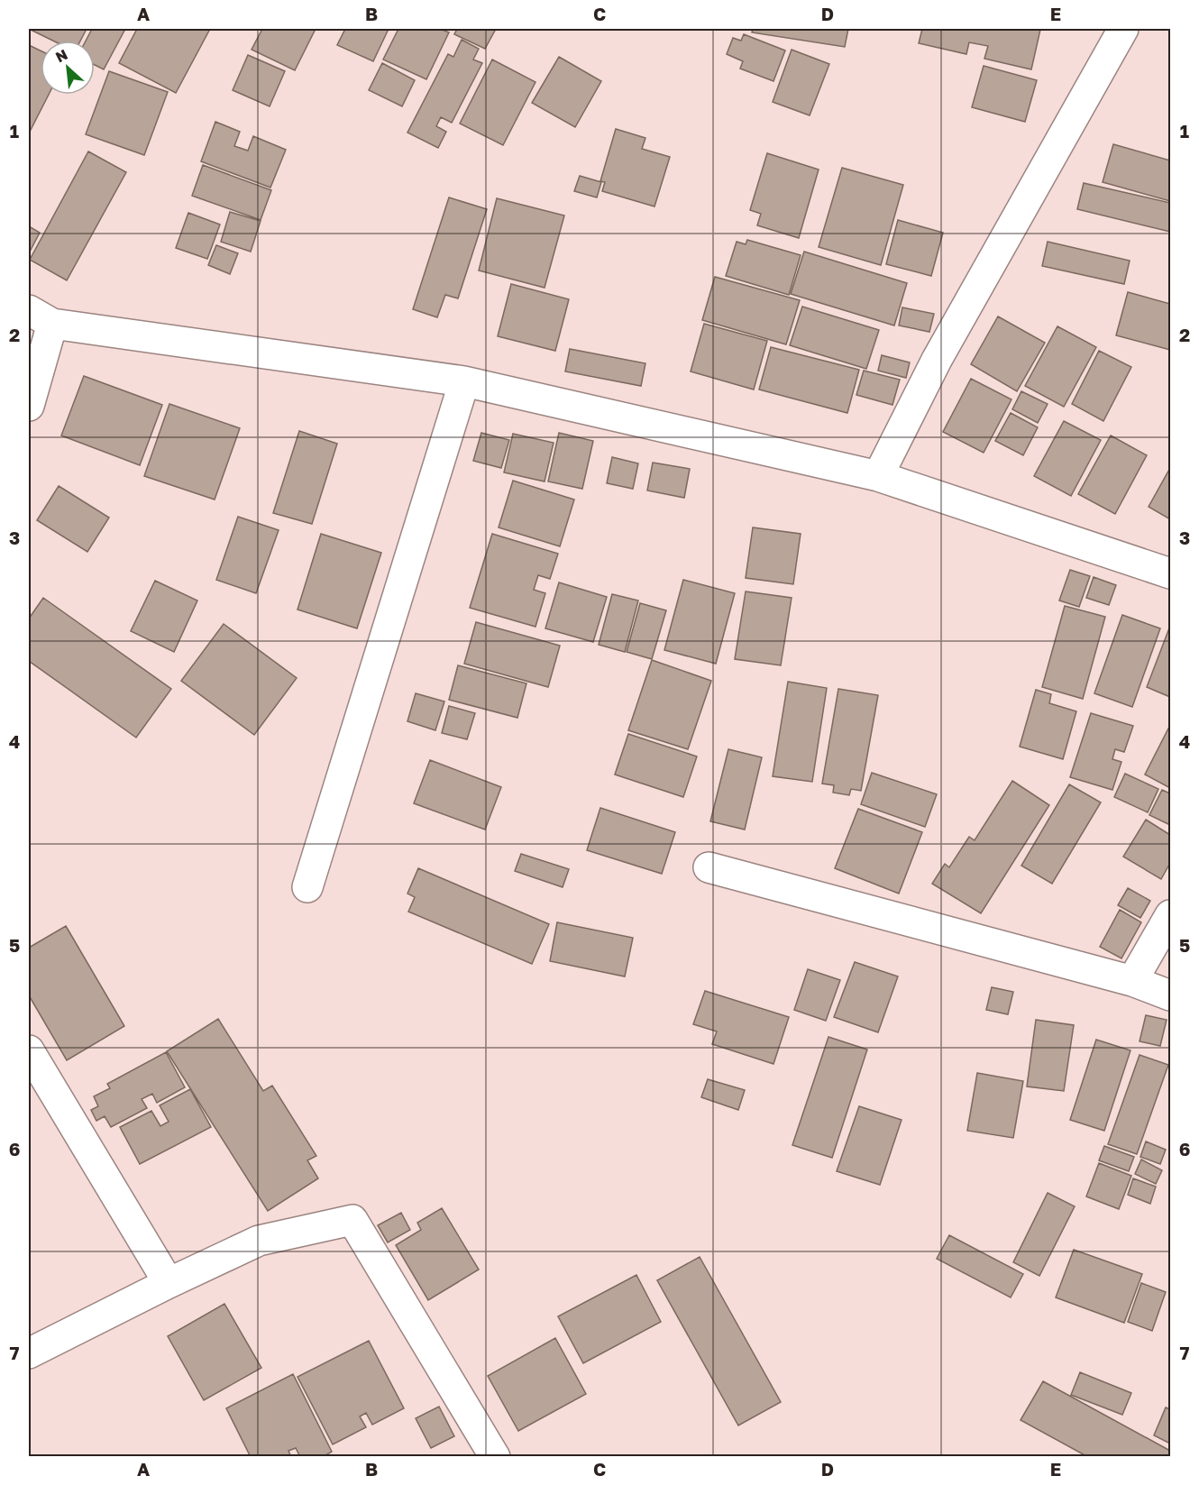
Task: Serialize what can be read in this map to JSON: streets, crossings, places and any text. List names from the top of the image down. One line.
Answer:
{"north":"top left","grid":{"columns":["A","B","C","D","E"],"rows":["1","2","3","4","5","6","7"]}}
